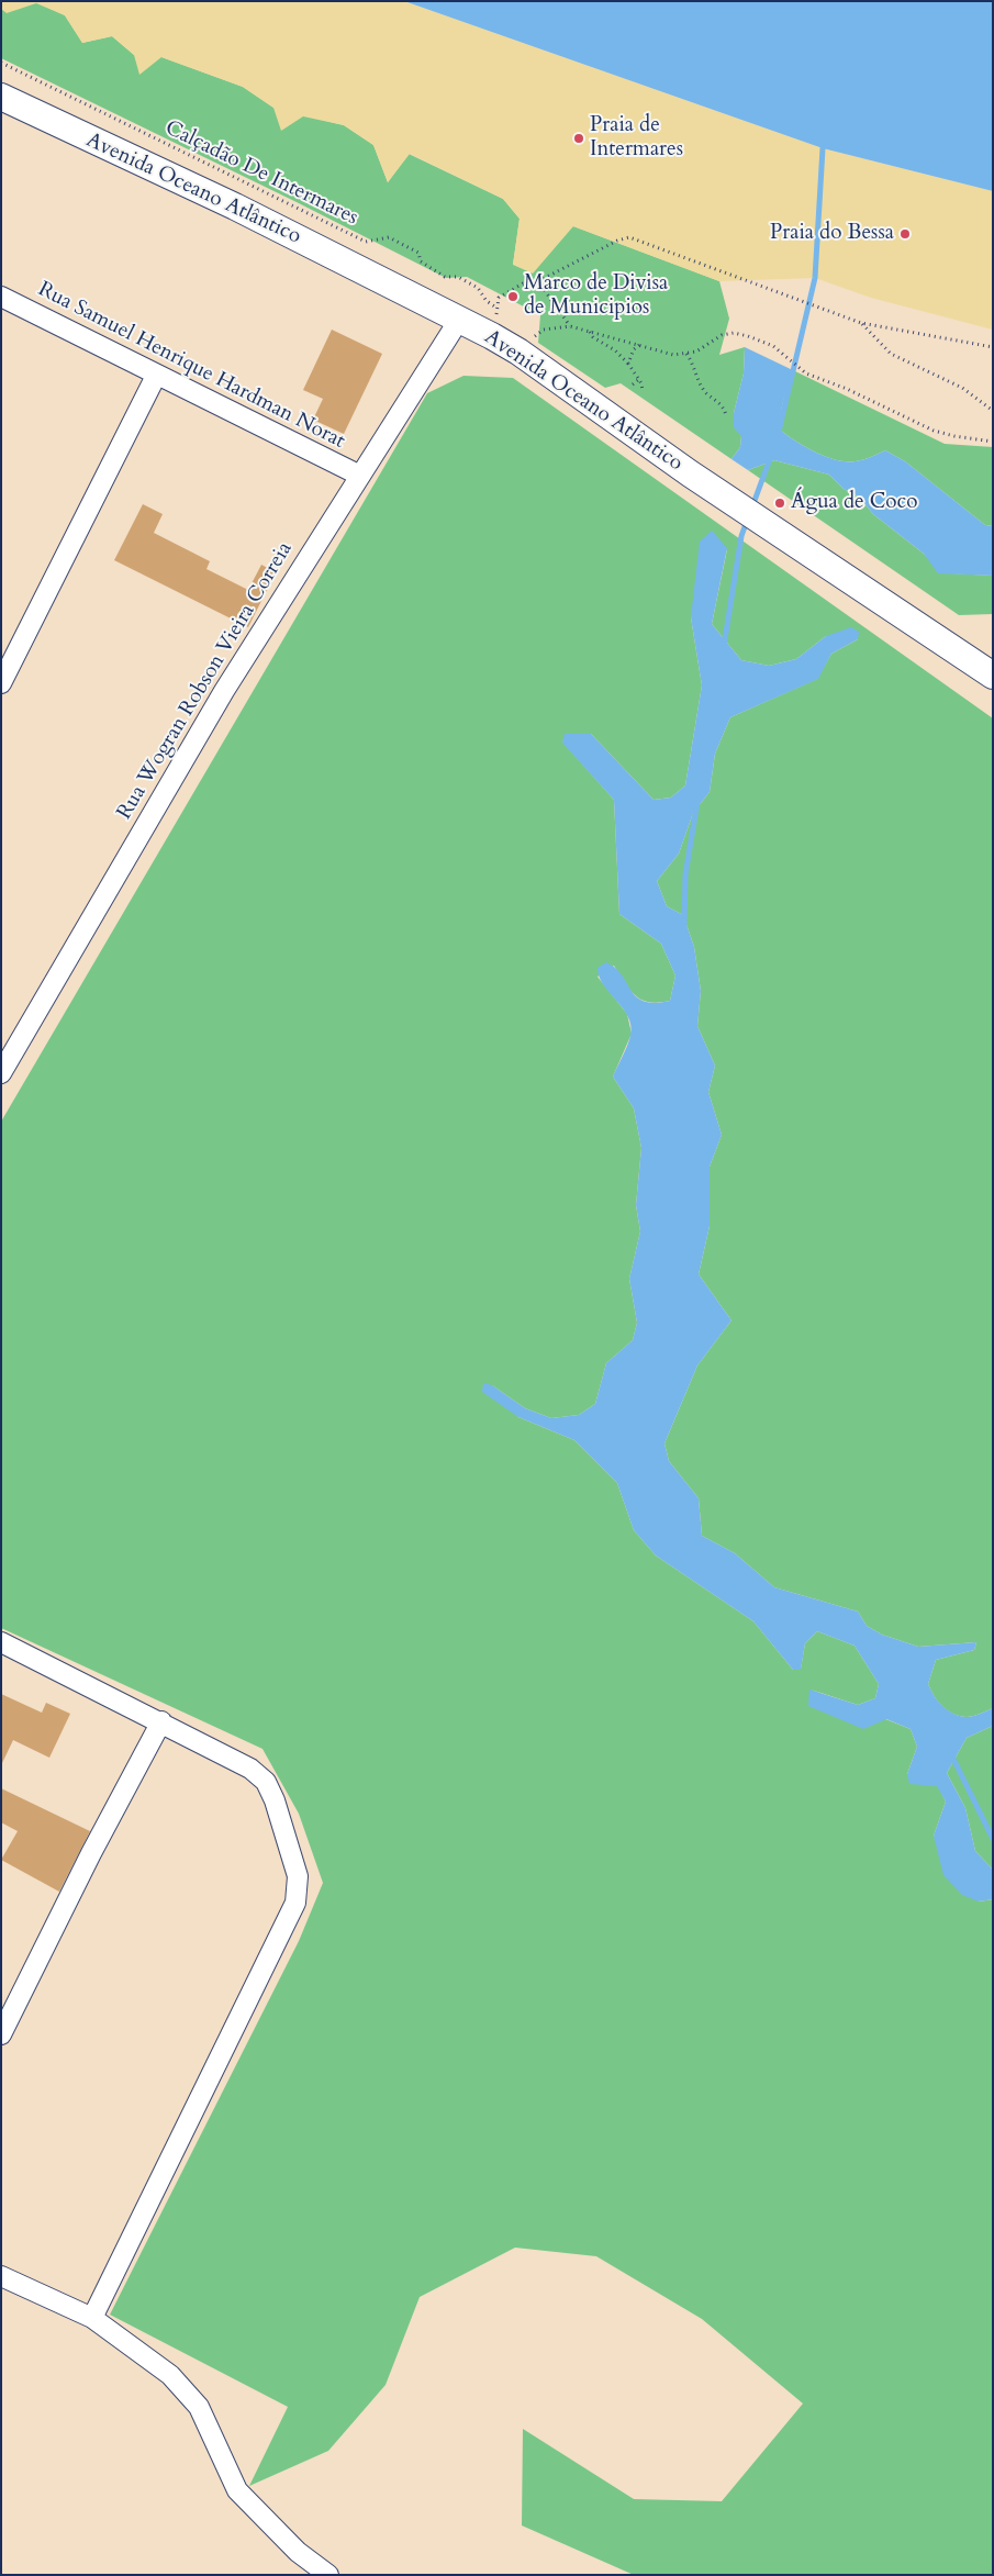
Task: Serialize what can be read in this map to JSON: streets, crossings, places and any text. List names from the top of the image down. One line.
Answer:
{"streets":{"main road":["Avenida Oceano Atlântico"],"street":["Rua Samuel Henrique Hardman Norat","Rua Wogran Robson Vieira Correia"],"path":["Calçadão De Intermares"]},"crossings":[["Avenida Oceano Atlântico","Rua Wogran Robson Vieira Correia"],["Rua Samuel Henrique Hardman Norat","Rua Wogran Robson Vieira Correia"]],"places":["Praia de Intermares","Praia do Bessa","Marco de Divisa de Municipios","Água de Coco"]}
